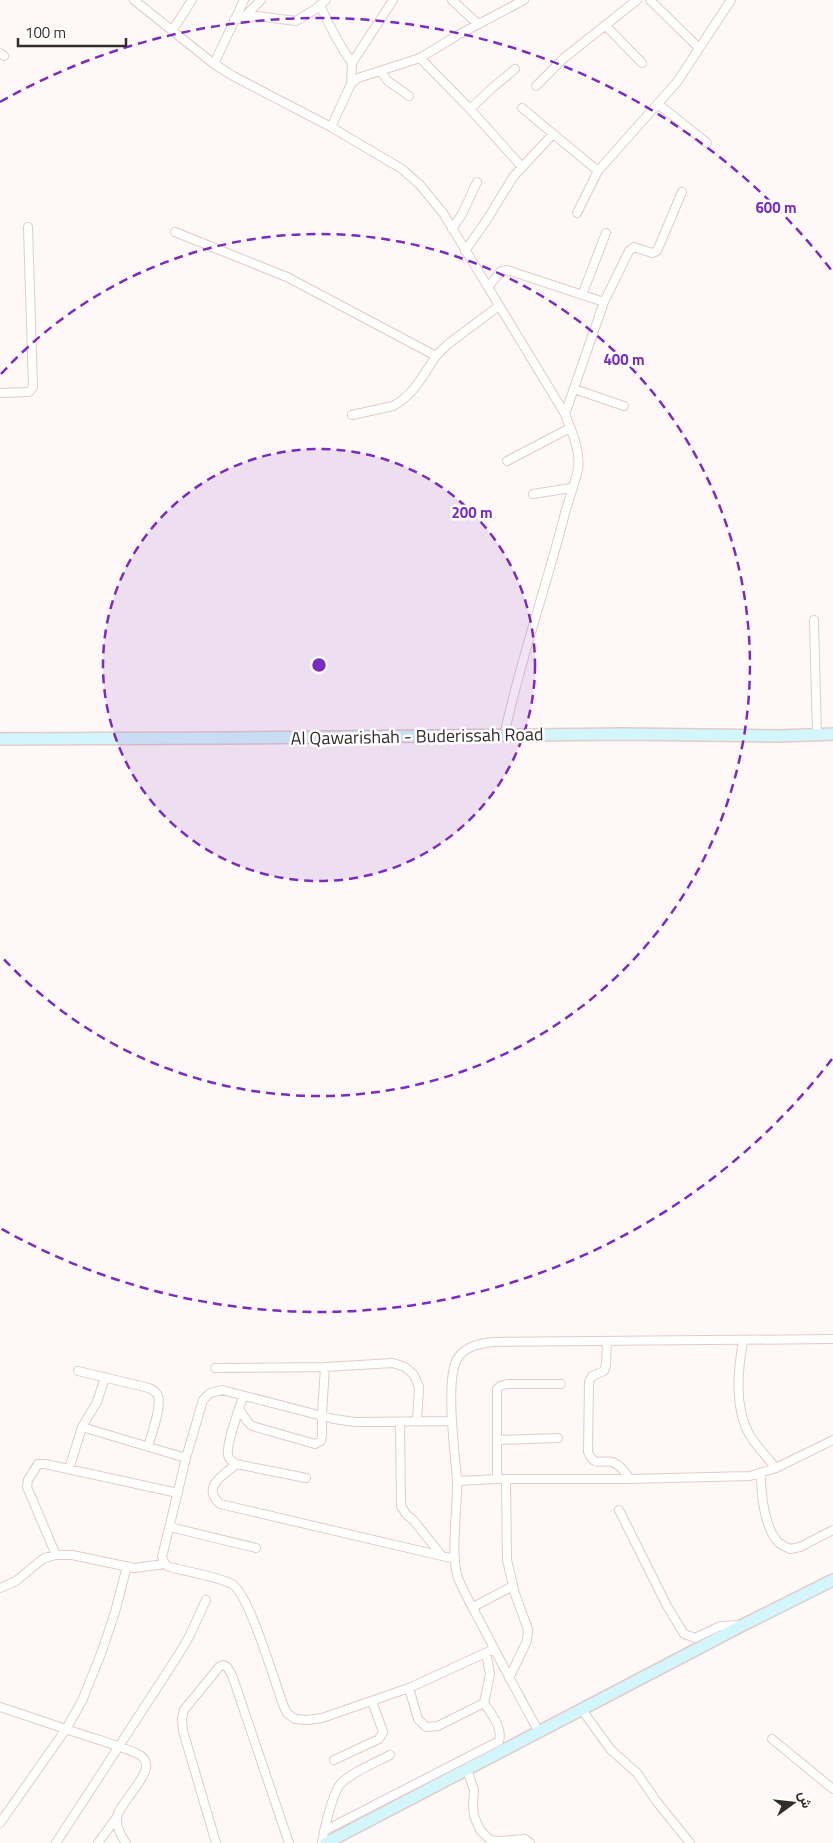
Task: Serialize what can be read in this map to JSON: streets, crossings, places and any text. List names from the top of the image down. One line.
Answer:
{"streets":{"main road":["Al Qawarishah - Buderissah Road"]},"scale_bar":"100 m","north":"right","rings":["600 m","400 m","200 m"]}
